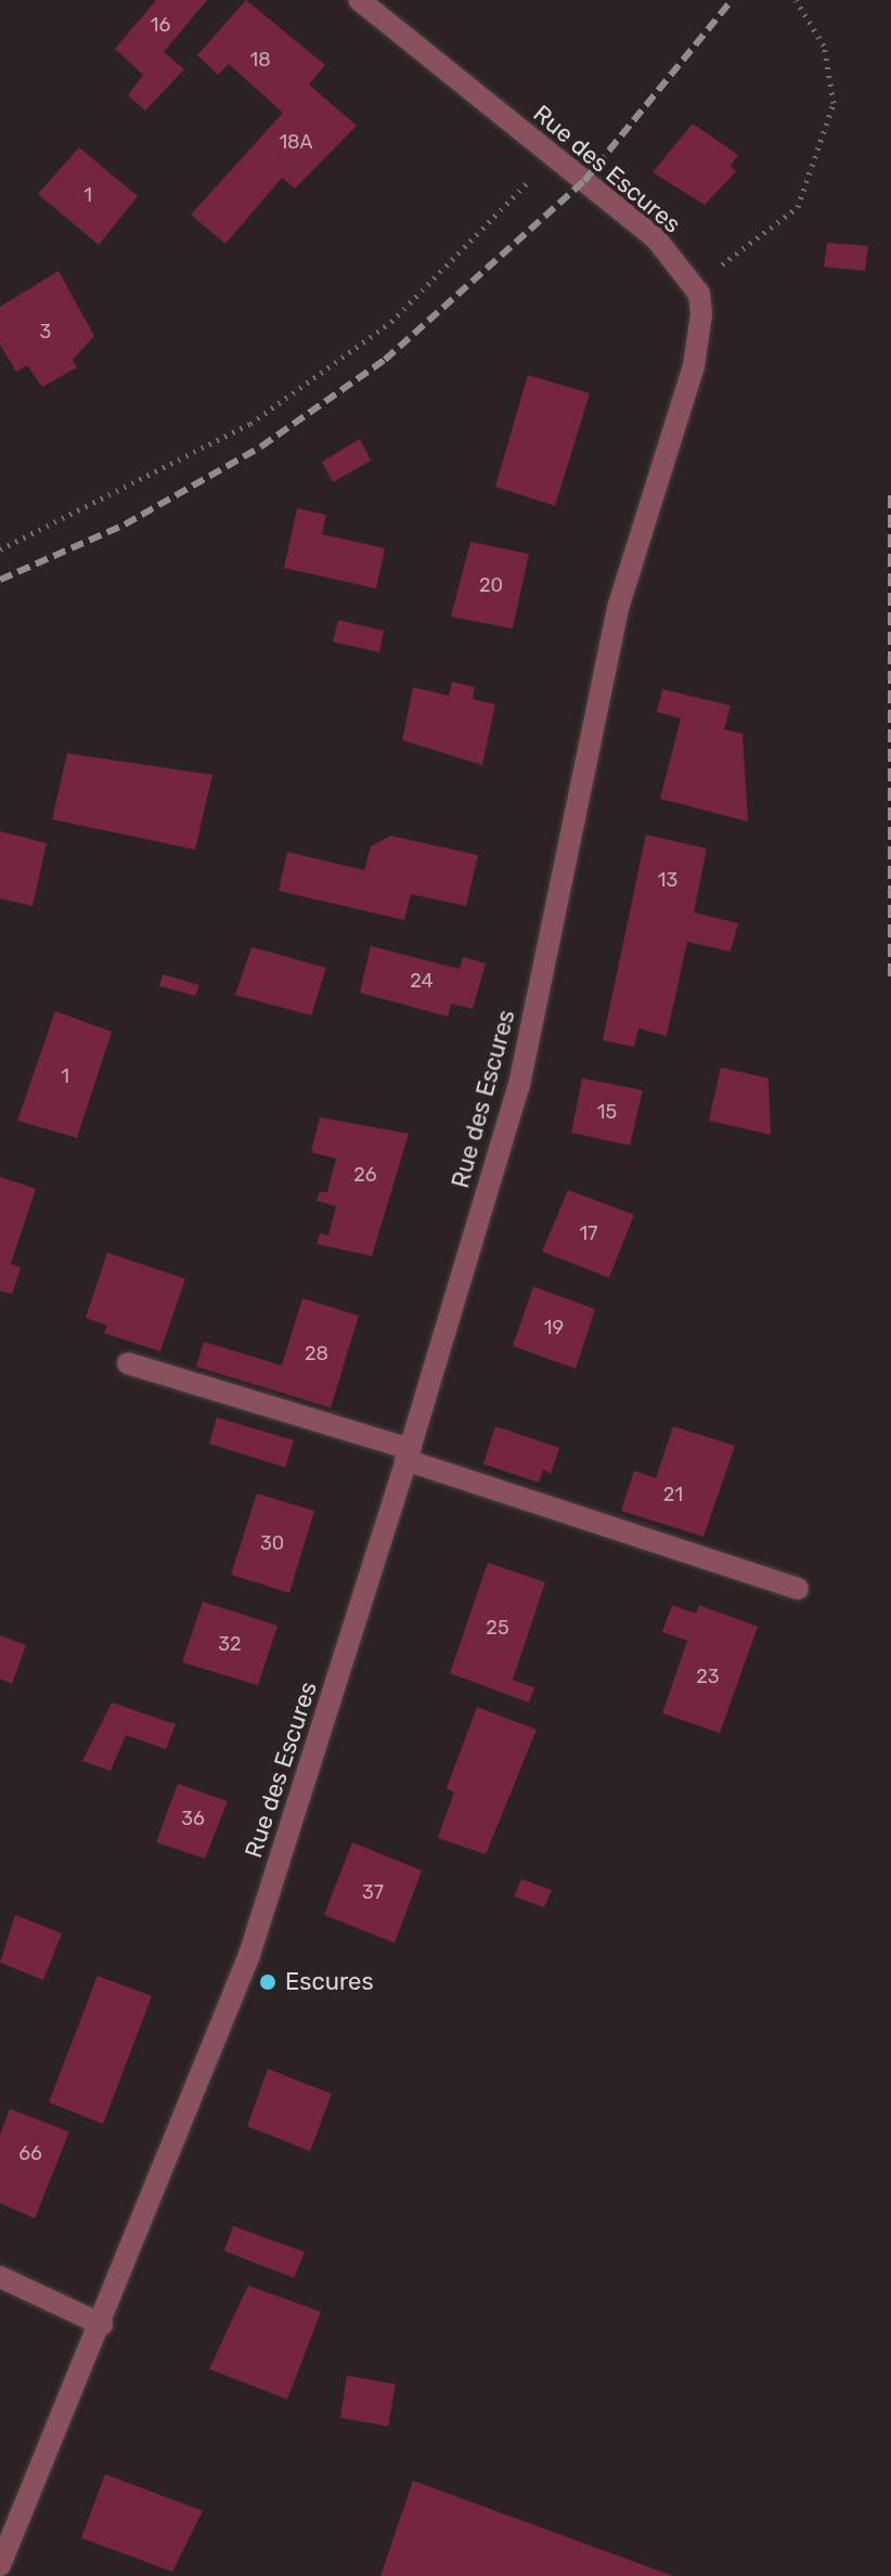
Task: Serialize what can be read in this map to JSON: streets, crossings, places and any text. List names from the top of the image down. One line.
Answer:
{"streets":{"street":["Rue des Escures"]},"places":["Escures"],"house_numbers":["16","18","18A","1","3","20","13","24","1","15","26","17","19","28","21","30","25","32","23","36","37","66"]}
